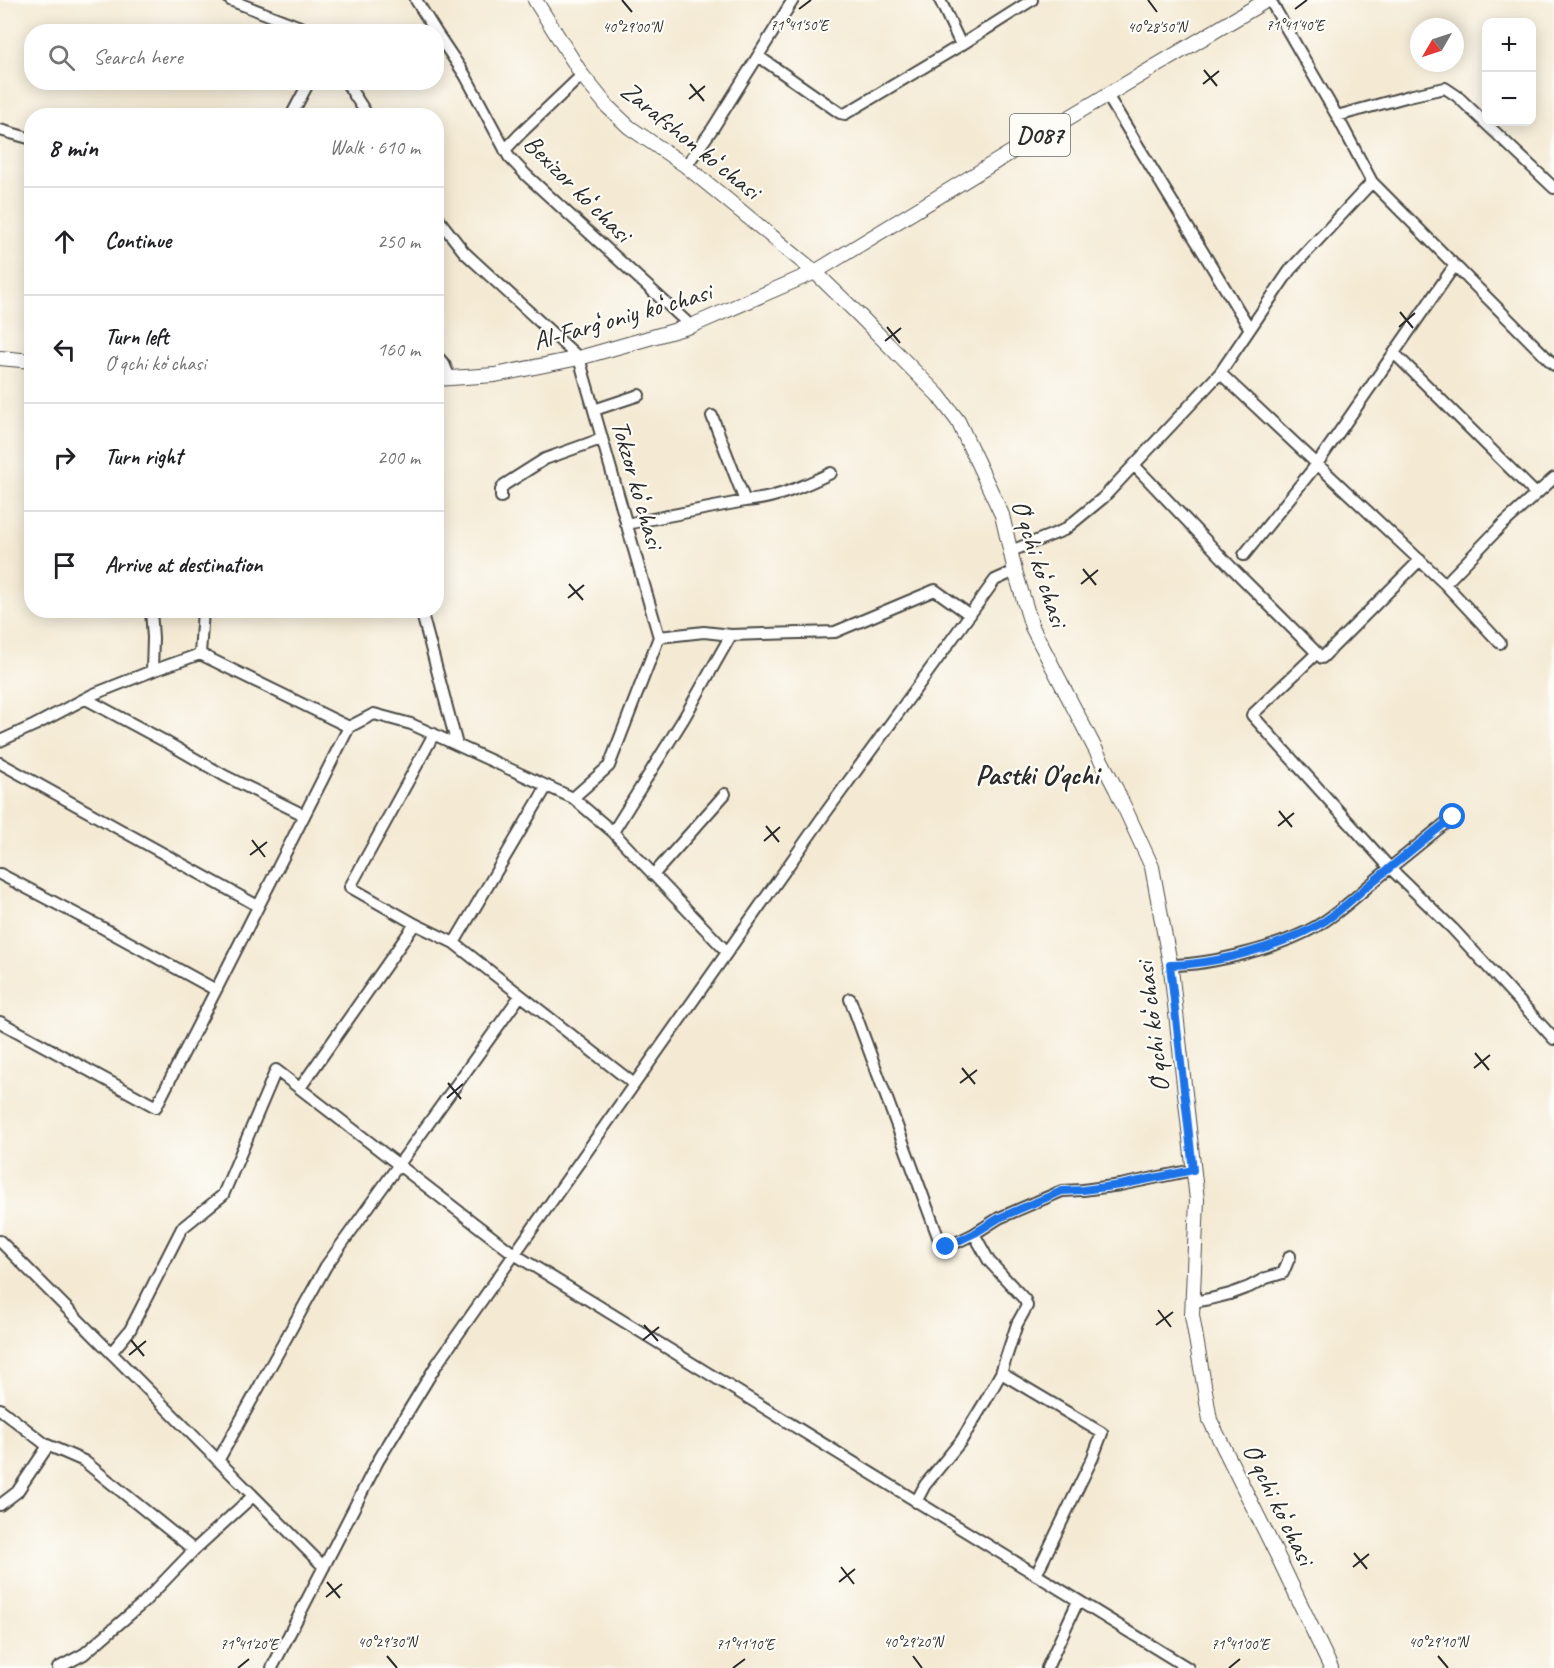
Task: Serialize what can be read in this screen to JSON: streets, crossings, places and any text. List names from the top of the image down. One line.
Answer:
{"streets":{"main road":["D087","Zarafshon koʻchasi","Al-Fargʻoniy koʻchasi","Oʻqchi koʻchasi"],"street":["Bexizor koʻchasi","Tokzor koʻchasi"]},"crossings":[["D087","Zarafshon koʻchasi"],["D087","Al-Fargʻoniy koʻchasi"],["D087","Oʻqchi koʻchasi"],["Zarafshon koʻchasi","Al-Fargʻoniy koʻchasi"],["Zarafshon koʻchasi","Oʻqchi koʻchasi"],["Bexizor koʻchasi","Al-Fargʻoniy koʻchasi"],["Al-Fargʻoniy koʻchasi","Tokzor koʻchasi"],["Al-Fargʻoniy koʻchasi","Oʻqchi koʻchasi"]],"districts":["Pastki O'qchi"],"north":"bottom left","page":{"map_buttons":["+","−"],"search":"Search here","heading":["8 min","Walk · 610 m"],"list":[["Continue","250 m"],["Turn left","Oʻqchi koʻchasi","160 m"],["Turn right","200 m"],"Arrive at destination"]},"coordinates":["71°41'50\"E","71°41'40\"E","40°29'00\"N","40°28'50\"N","40°29'30\"N","40°29'20\"N","40°29'10\"N","71°41'20\"E","71°41'10\"E","71°41'00\"E"]}
